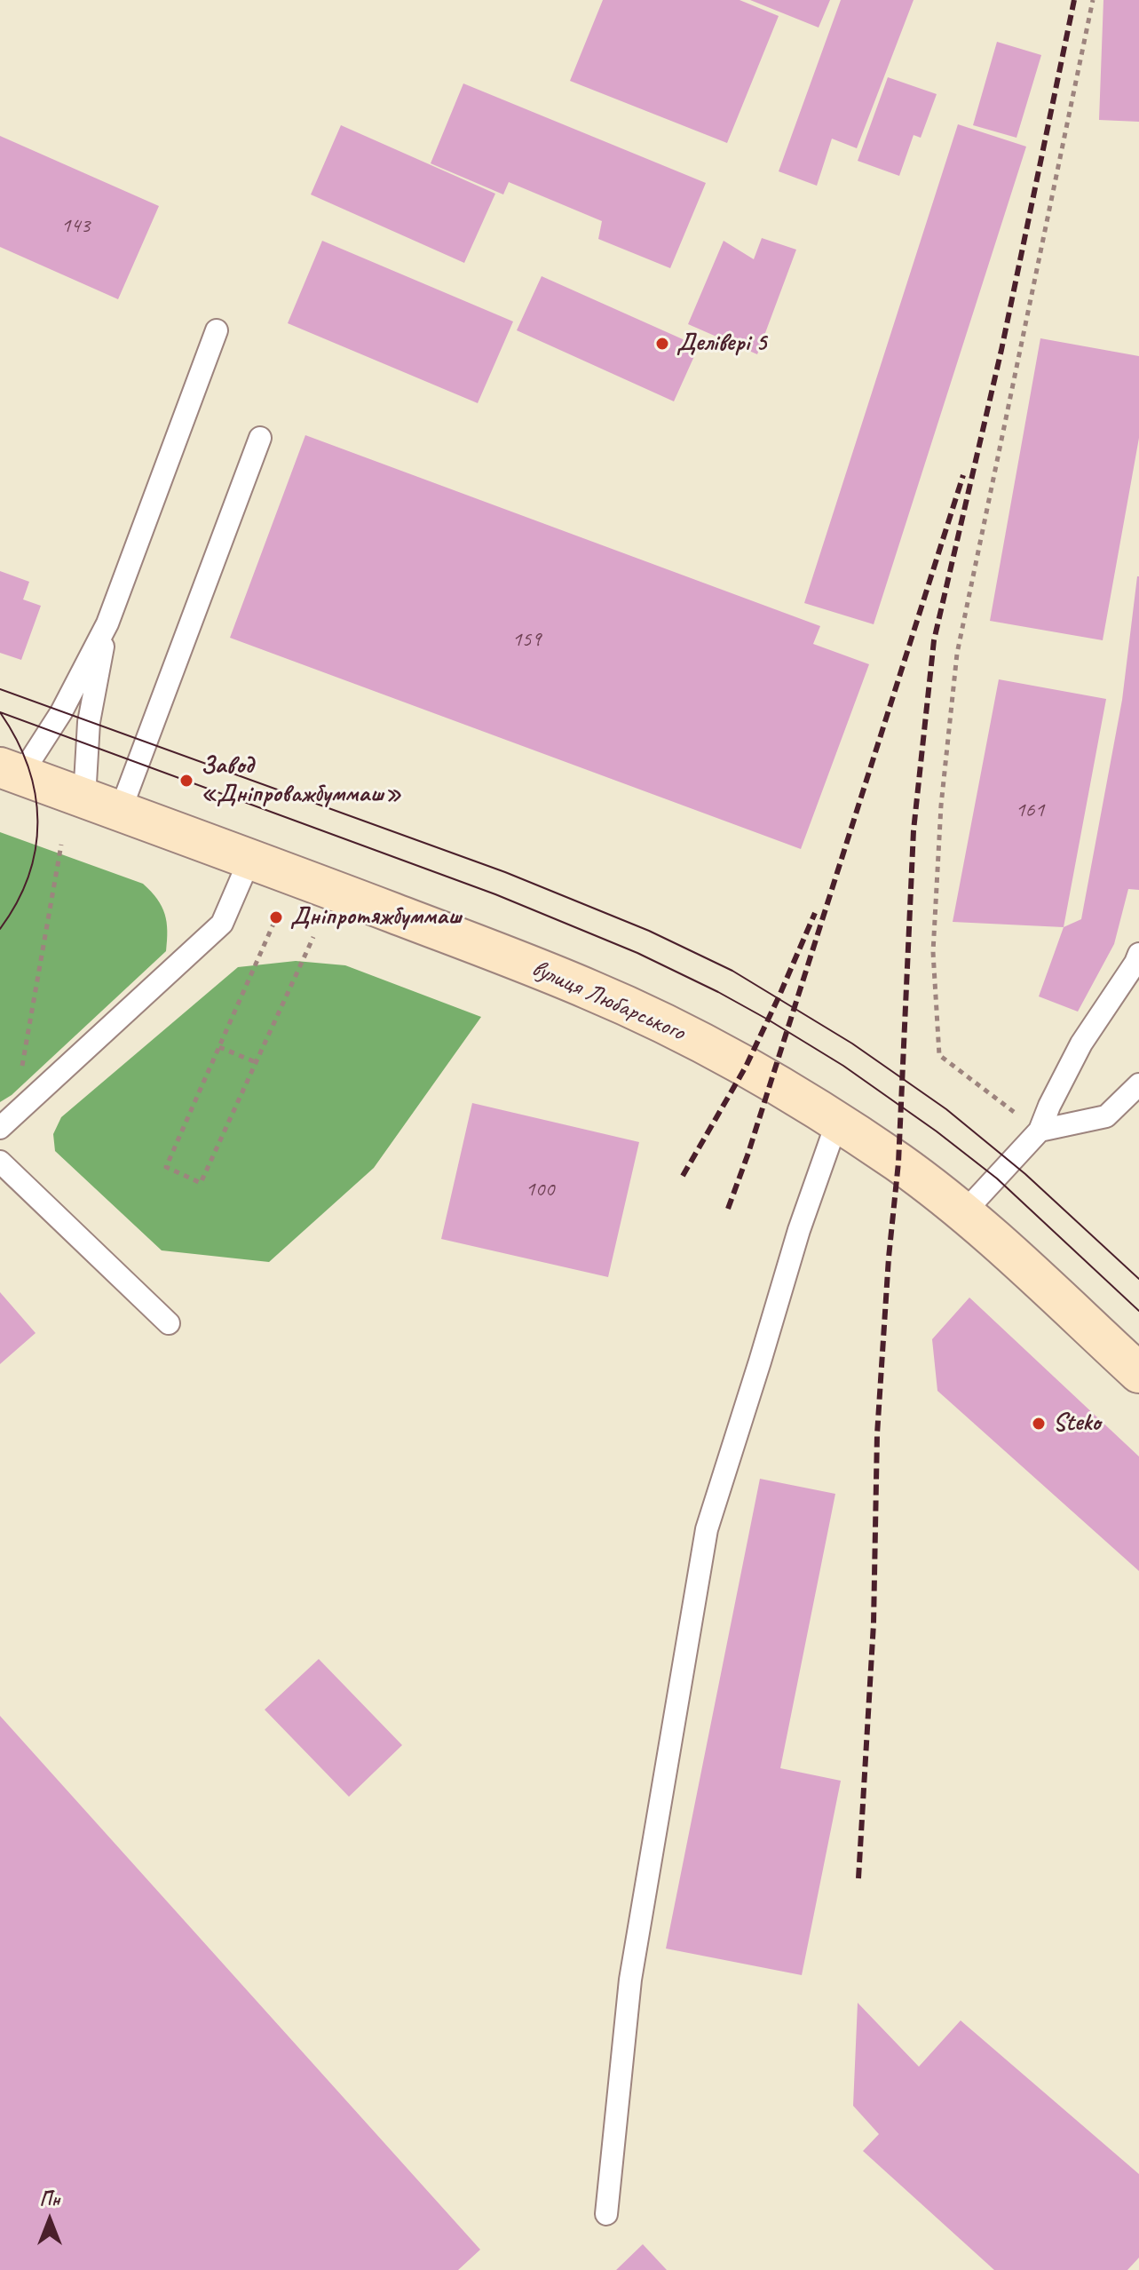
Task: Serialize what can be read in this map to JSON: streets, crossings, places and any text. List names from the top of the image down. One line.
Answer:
{"streets":{"main road":["вулиця Любарського"]},"places":["Делівері 5","Завод «Дніпроважбуммаш»","Дніпротяжбуммаш","Steko"],"house_numbers":["143","159","161","100"],"north":"top"}
